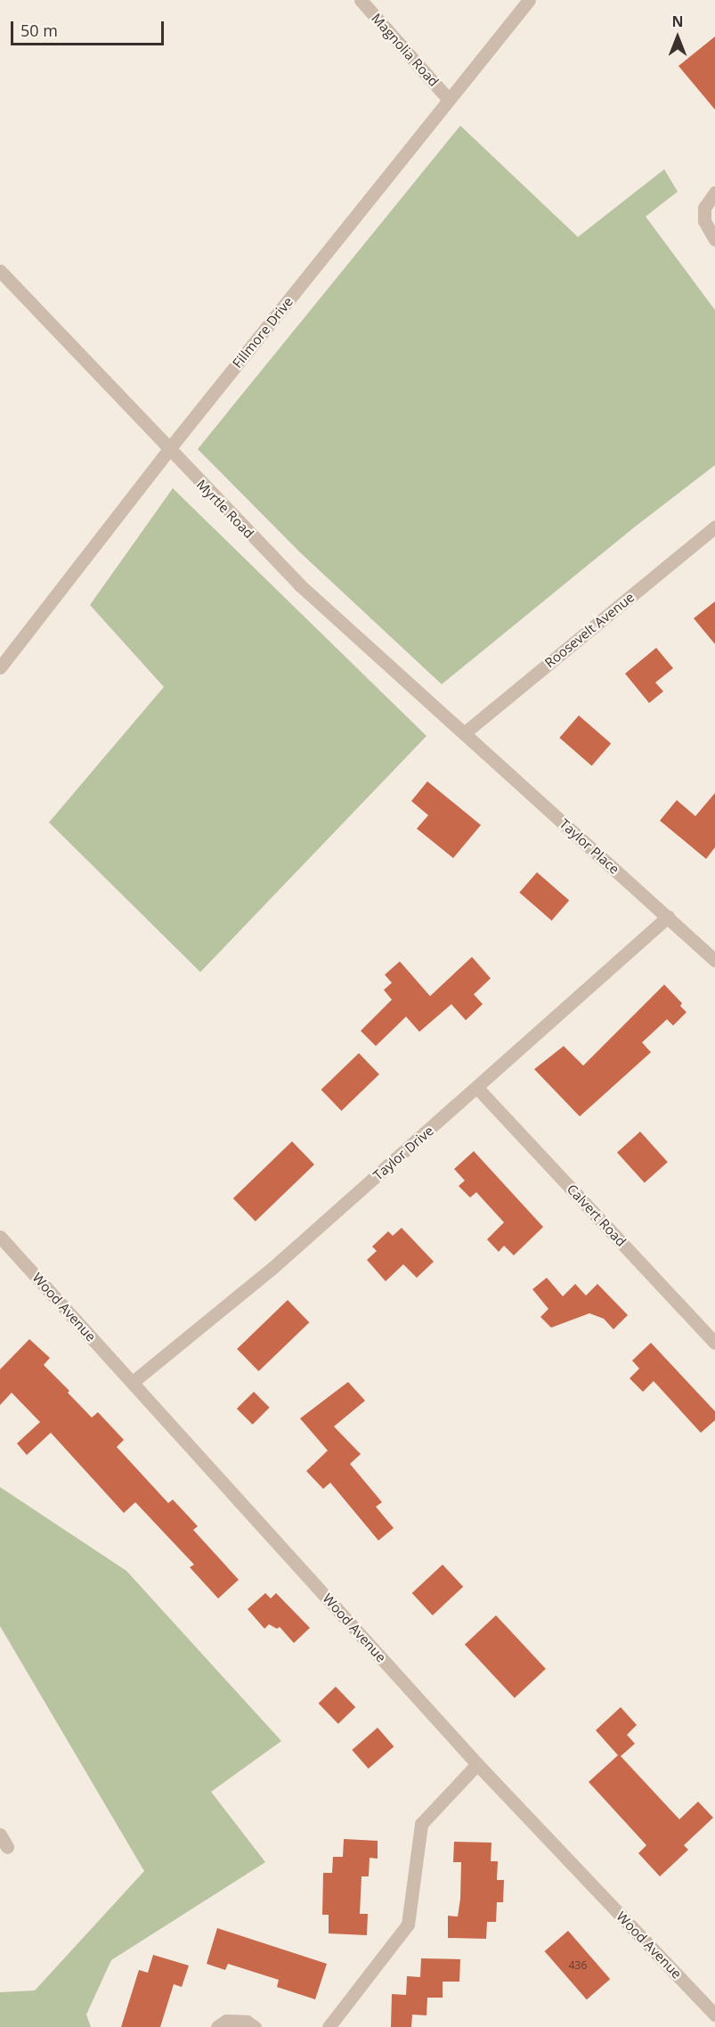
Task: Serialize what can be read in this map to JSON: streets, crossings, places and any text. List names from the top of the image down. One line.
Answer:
{"streets":{"street":["Magnolia Road","Fillmore Drive","Myrtle Road","Roosevelt Avenue","Taylor Place","Taylor Drive","Calvert Road","Wood Avenue"]},"crossings":[["Magnolia Road","Fillmore Drive"],["Fillmore Drive","Myrtle Road"],["Myrtle Road","Roosevelt Avenue"],["Myrtle Road","Taylor Place"],["Roosevelt Avenue","Taylor Place"],["Taylor Place","Taylor Drive"],["Taylor Drive","Calvert Road"],["Taylor Drive","Wood Avenue"]],"house_numbers":["436"],"scale_bar":"50 m","north":"top"}
